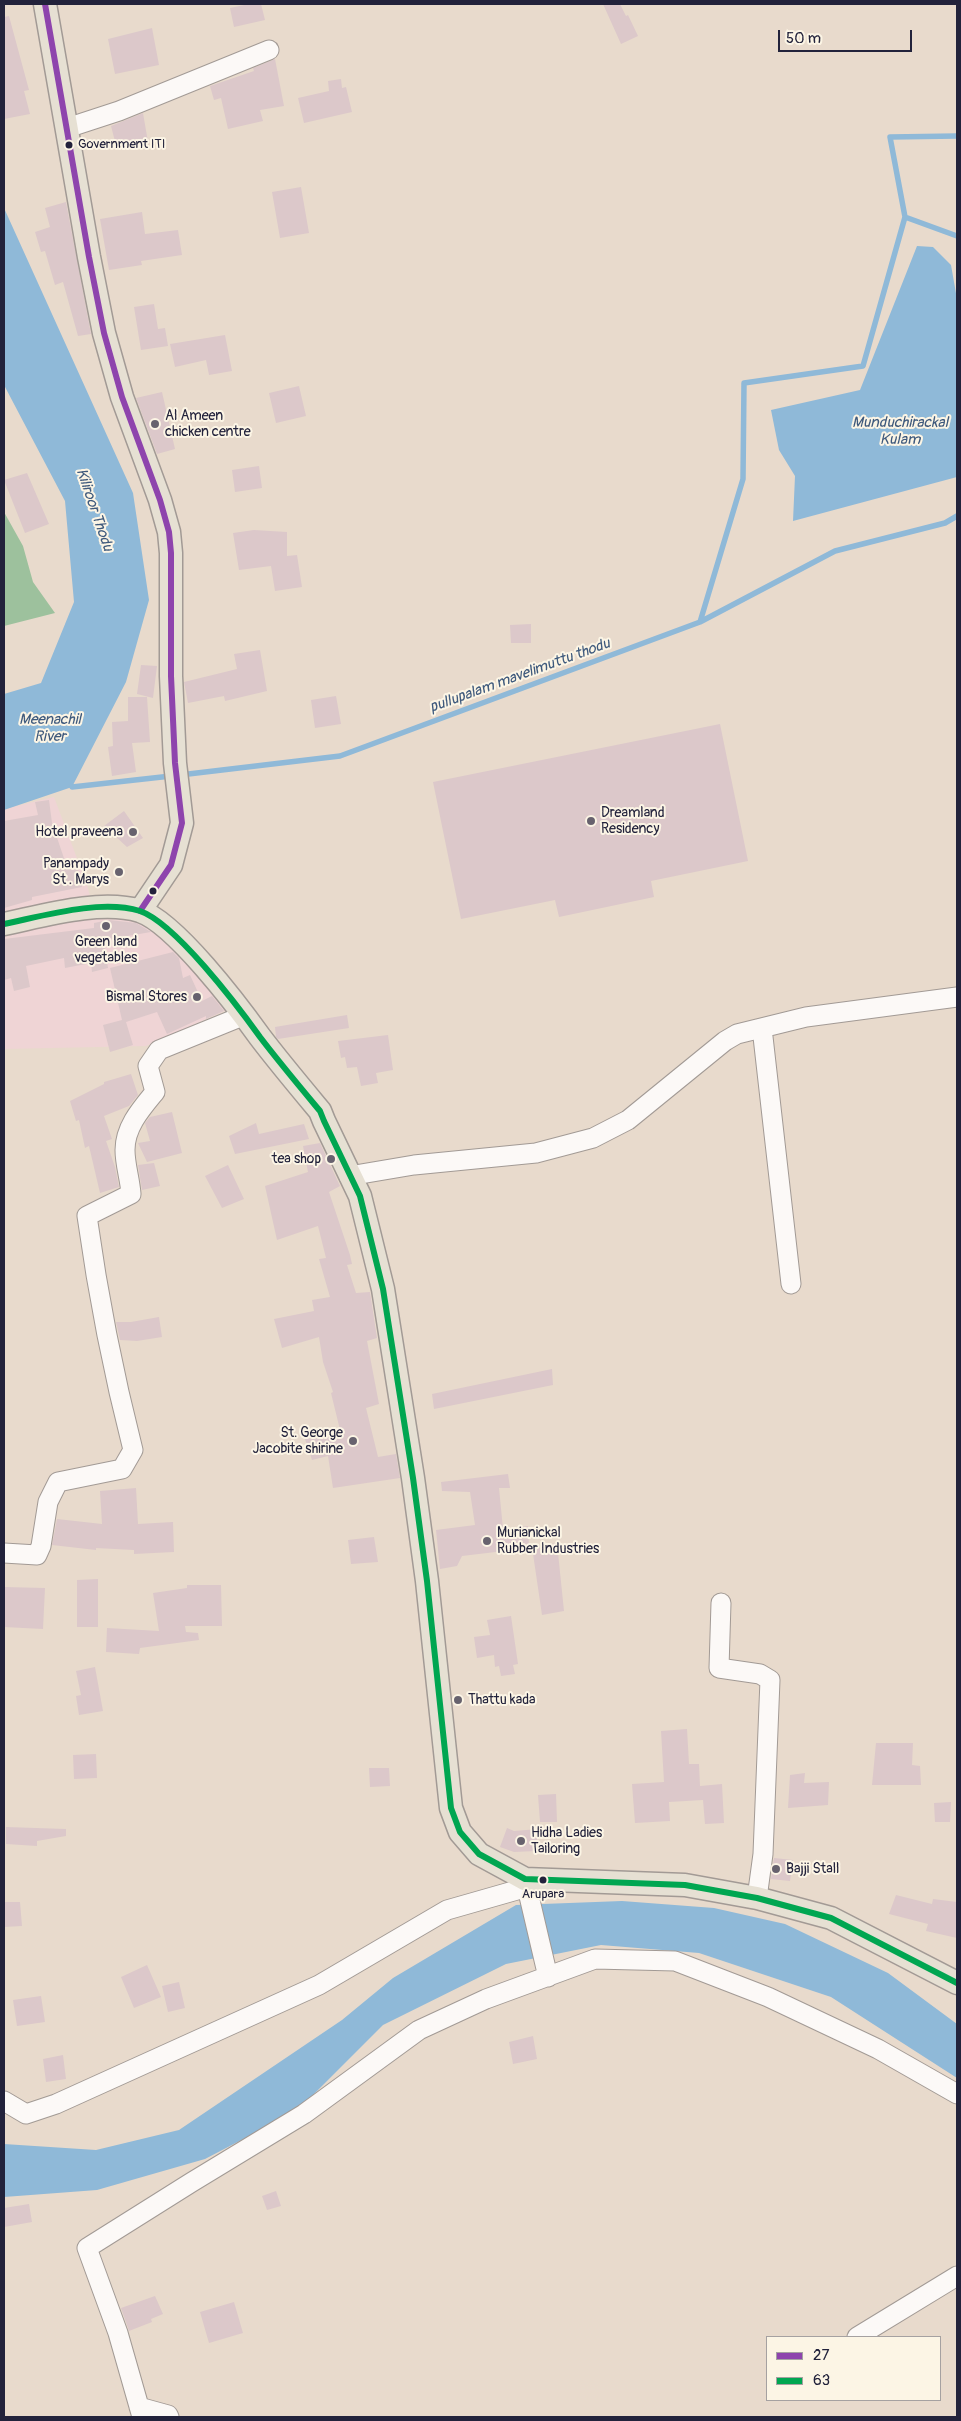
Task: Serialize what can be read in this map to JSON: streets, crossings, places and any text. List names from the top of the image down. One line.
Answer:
{"water":["Munduchirackal Kulam","Kiliroor Thodu","pullupalam mavelimuttu thodu","Meenachil River"],"places":["Government ITI","Al Ameen chicken centre","Dreamland Residency","Hotel praveena","Panampady St . Marys","Green land vegetables","Bismal Stores","tea shop","St. George Jacobite shirine","Murianickal Rubber Industries","Thattu kada","Hidha Ladies Tailoring","Bajji Stall","Arupara"],"lines":["transit line 27","transit line 63"],"legend":["27","63"],"scale_bar":"50 m"}
